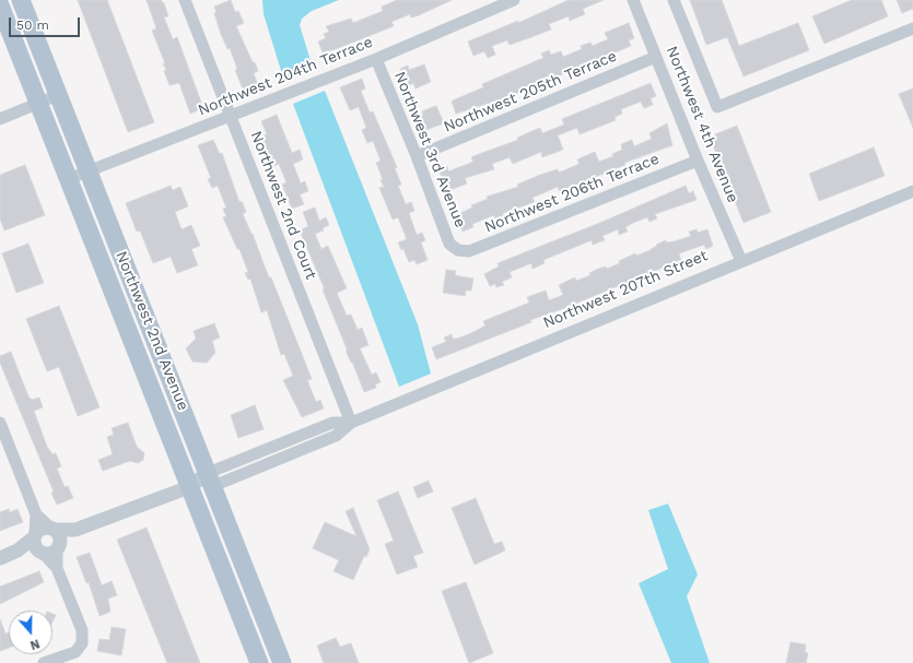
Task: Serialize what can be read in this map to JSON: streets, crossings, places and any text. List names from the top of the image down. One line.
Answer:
{"streets":{"main road":["Northwest 2nd Avenue"],"street":["Northwest 204th Terrace","Northwest 205th Terrace","Northwest 4th Avenue","Northwest 3rd Avenue","Northwest 206th Terrace","Northwest 2nd Court","Northwest 207th Street"]},"crossings":[["Northwest 204th Terrace","Northwest 3rd Avenue"],["Northwest 204th Terrace","Northwest 2nd Court"],["Northwest 204th Terrace","Northwest 2nd Avenue"],["Northwest 205th Terrace","Northwest 4th Avenue"],["Northwest 205th Terrace","Northwest 3rd Avenue"],["Northwest 4th Avenue","Northwest 206th Terrace"],["Northwest 4th Avenue","Northwest 207th Street"],["Northwest 3rd Avenue","Northwest 206th Terrace"],["Northwest 2nd Court","Northwest 207th Street"],["Northwest 207th Street","Northwest 2nd Avenue"]],"scale_bar":"50 m","north":"bottom"}
